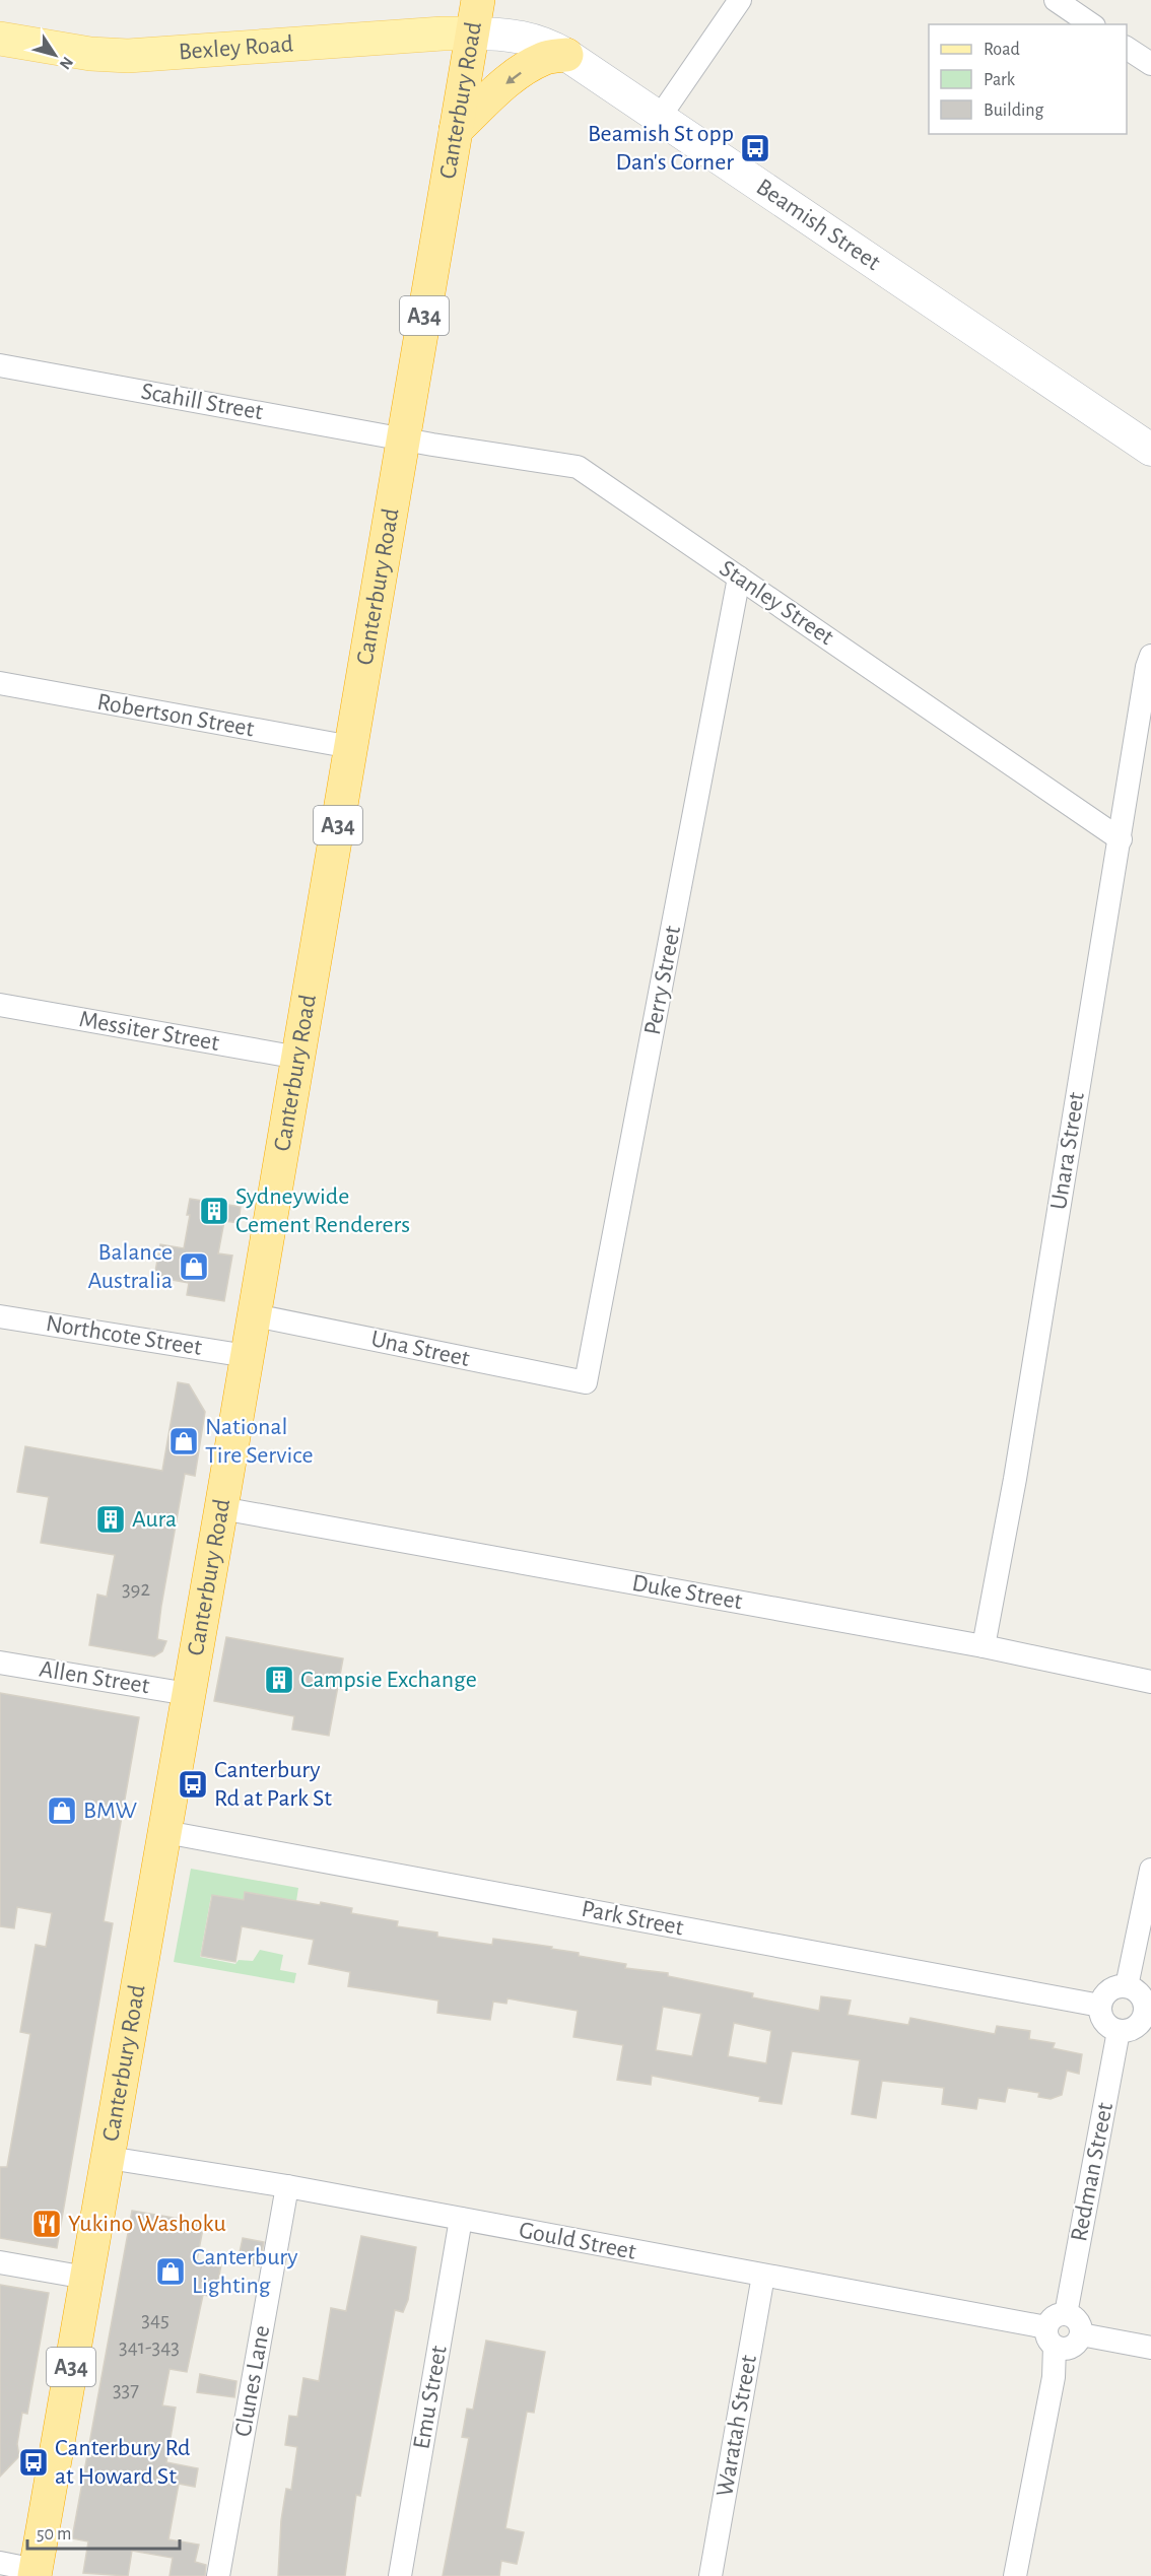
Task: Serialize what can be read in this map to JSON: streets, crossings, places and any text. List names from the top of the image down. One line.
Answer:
{"streets":{"highway":["Canterbury Road","A34"],"main road":["Bexley Road","Beamish Street"],"street":["Scahill Street","Stanley Street","Robertson Street","Perry Street","Messiter Street","Unara Street","Northcote Street","Una Street","Duke Street","Allen Street","Park Street","Redman Street","Gould Street","Clunes Lane","Emu Street","Waratah Street"]},"crossings":[["Bexley Road","Canterbury Road"],["Bexley Road","Beamish Street"],["Canterbury Road","Beamish Street"],["Canterbury Road","Scahill Street"],["Canterbury Road","Stanley Street"],["Canterbury Road","Robertson Street"],["Canterbury Road","Messiter Street"],["Canterbury Road","Northcote Street"],["Canterbury Road","Una Street"],["Canterbury Road","Duke Street"],["Canterbury Road","Allen Street"],["Canterbury Road","Park Street"],["Canterbury Road","Gould Street"],["Scahill Street","Stanley Street"],["Stanley Street","Perry Street"],["Stanley Street","Unara Street"],["Perry Street","Una Street"],["Unara Street","Duke Street"],["Park Street","Redman Street"],["Redman Street","Gould Street"],["Gould Street","Clunes Lane"],["Gould Street","Emu Street"],["Gould Street","Waratah Street"]],"places":{"bus stop":["Beamish St opp Dan's Corner","Canterbury Rd at Park St","Canterbury Rd at Howard St"],"building":["Sydneywide Cement Renderers","Aura","Campsie Exchange"],"shop":["Balance Australia","National Tire Service","BMW","Canterbury Lighting"],"restaurant":["Yukino Washoku"]},"house_numbers":["392","345","341-343","337"],"legend":["Road","Park","Building"],"scale_bar":"50 m","north":"bottom right"}
